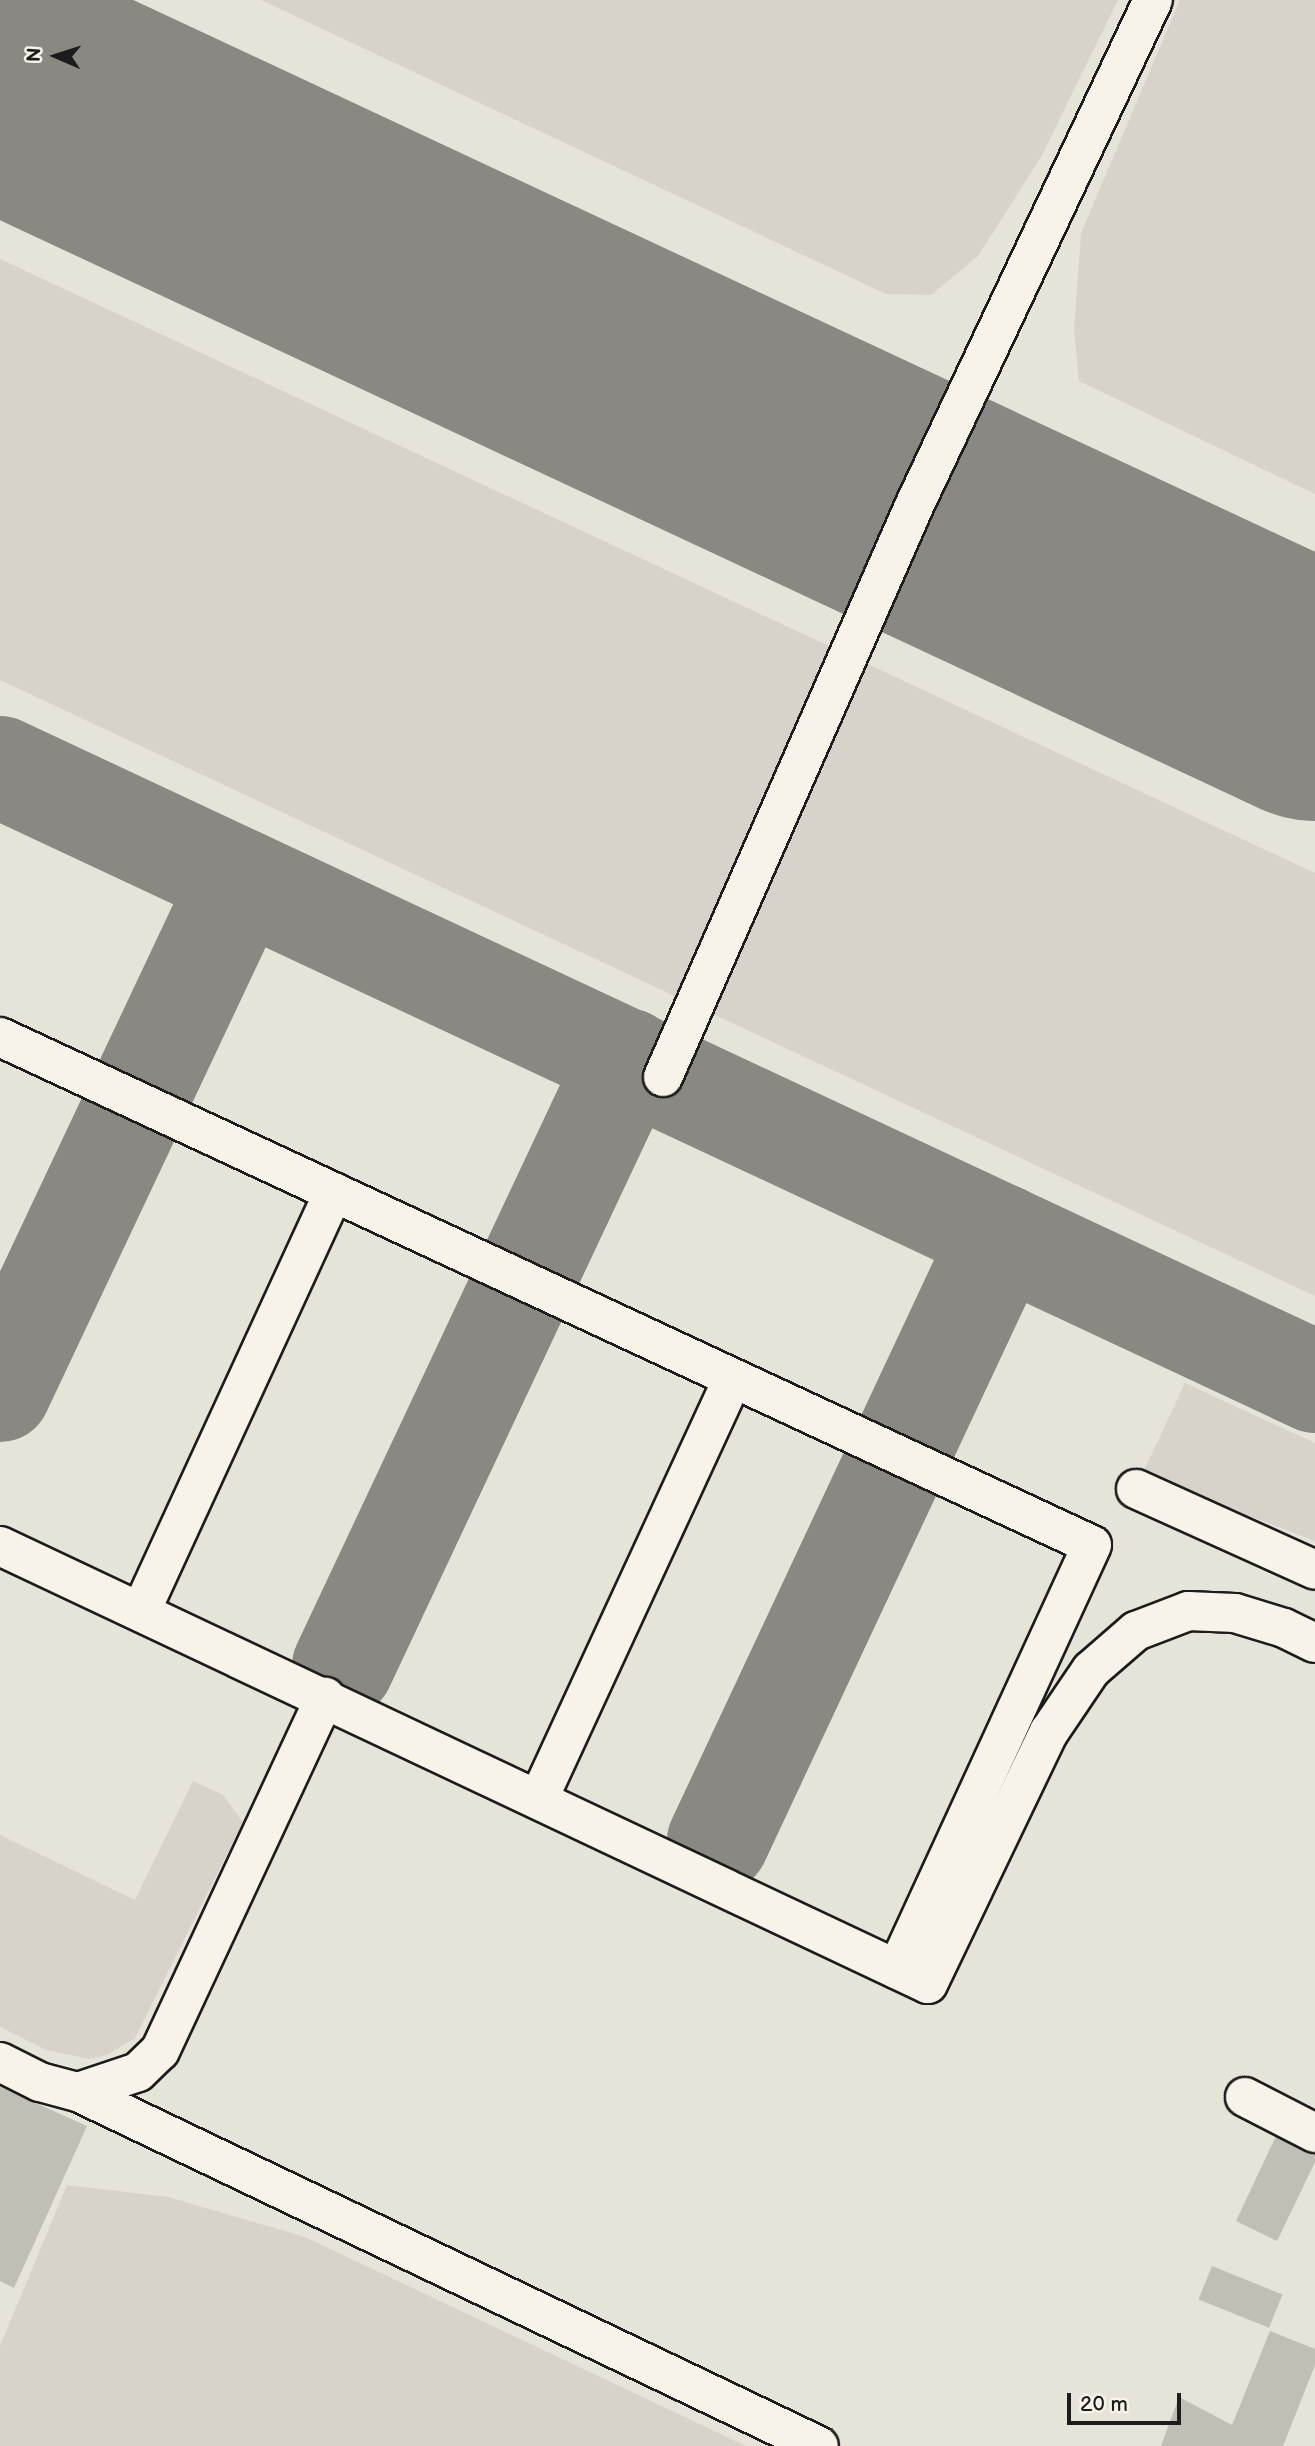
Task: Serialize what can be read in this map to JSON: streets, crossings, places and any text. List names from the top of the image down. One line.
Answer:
{"scale_bar":"20 m","north":"left"}
